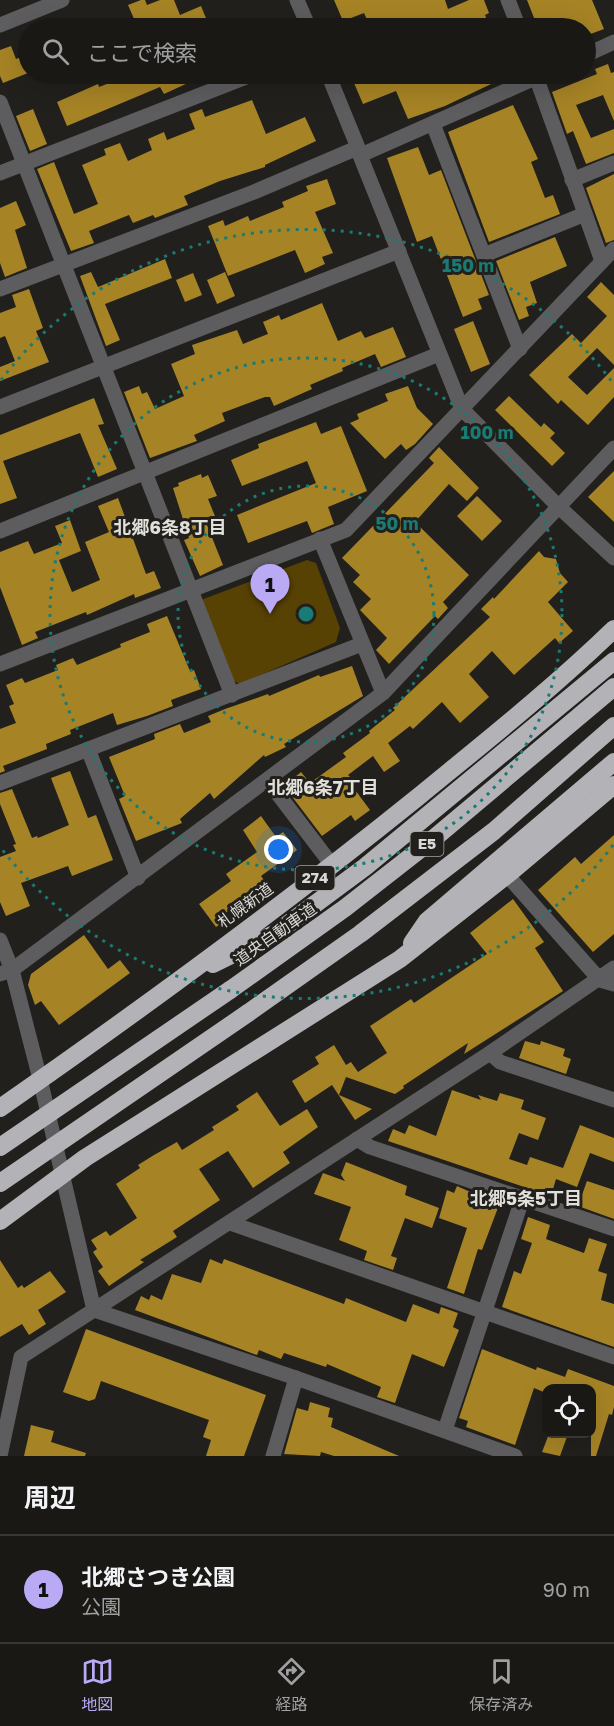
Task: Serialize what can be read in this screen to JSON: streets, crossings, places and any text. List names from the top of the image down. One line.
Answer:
{"streets":{"highway":["E5","274","札幌新道","道央自動車道"]},"districts":["北郷6条8丁目","北郷6条7丁目","北郷5条5丁目"],"page":{"search":"ここで検索","pins":"1","heading":"周辺","list":[{"mark":"1","name":"北郷さつき公園","note":"公園","value":"90 m"}],"nav":["地図","経路","保存済み"]},"rings":["150 m","100 m","50 m"]}
